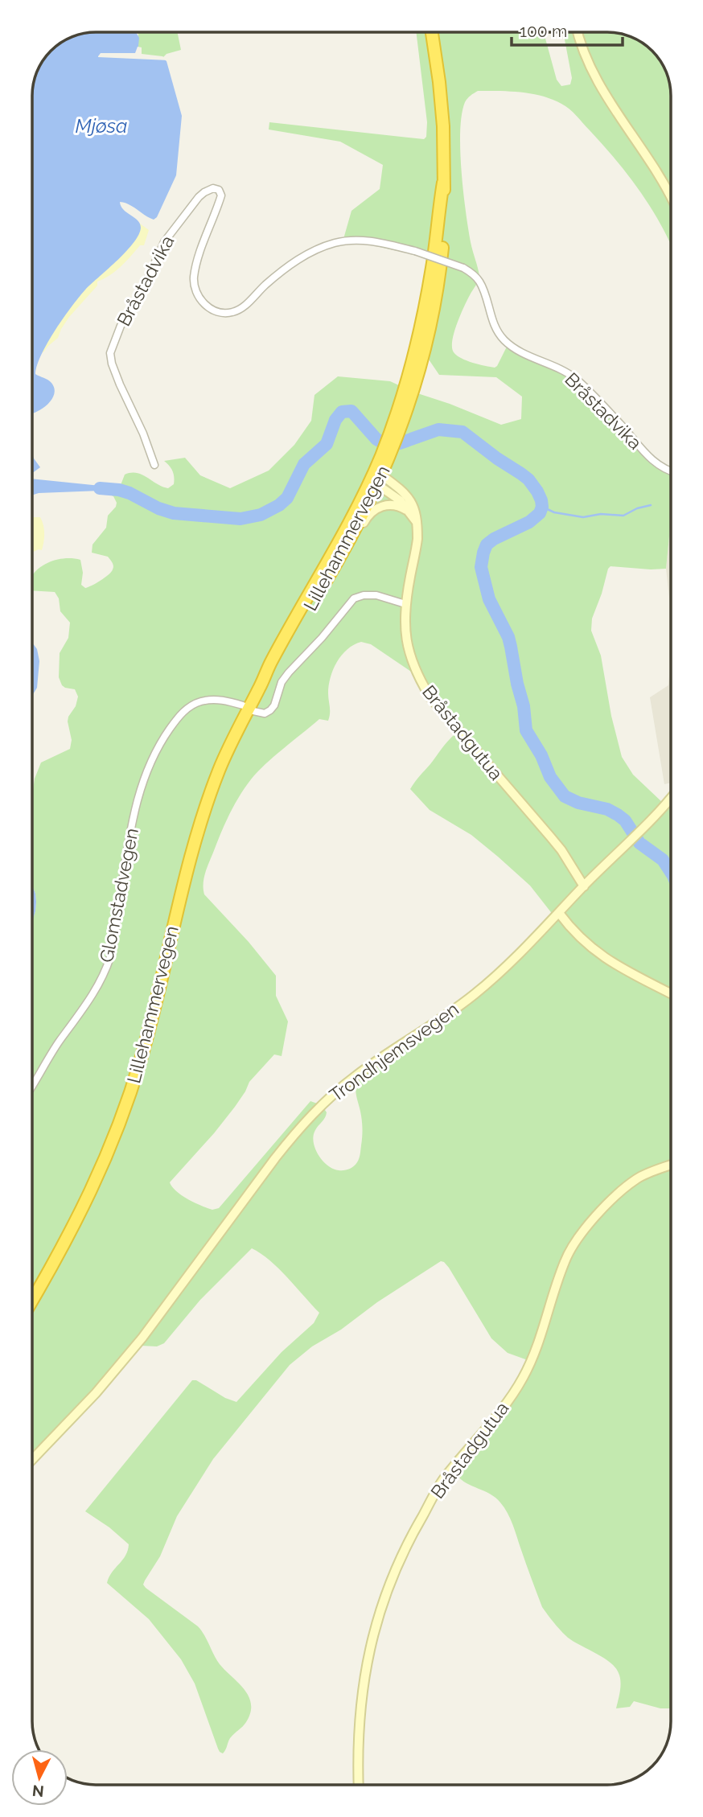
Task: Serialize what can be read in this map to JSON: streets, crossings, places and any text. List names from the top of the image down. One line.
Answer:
{"streets":{"highway":["Lillehammervegen"],"main road":["Bråstadgutua","Trondhjemsvegen"],"street":["Bråstadvika","Glomstadvegen"]},"crossings":[["Lillehammervegen","Bråstadgutua"],["Bråstadgutua","Trondhjemsvegen"]],"water":["Mjøsa"],"scale_bar":"100 m","north":"bottom"}
